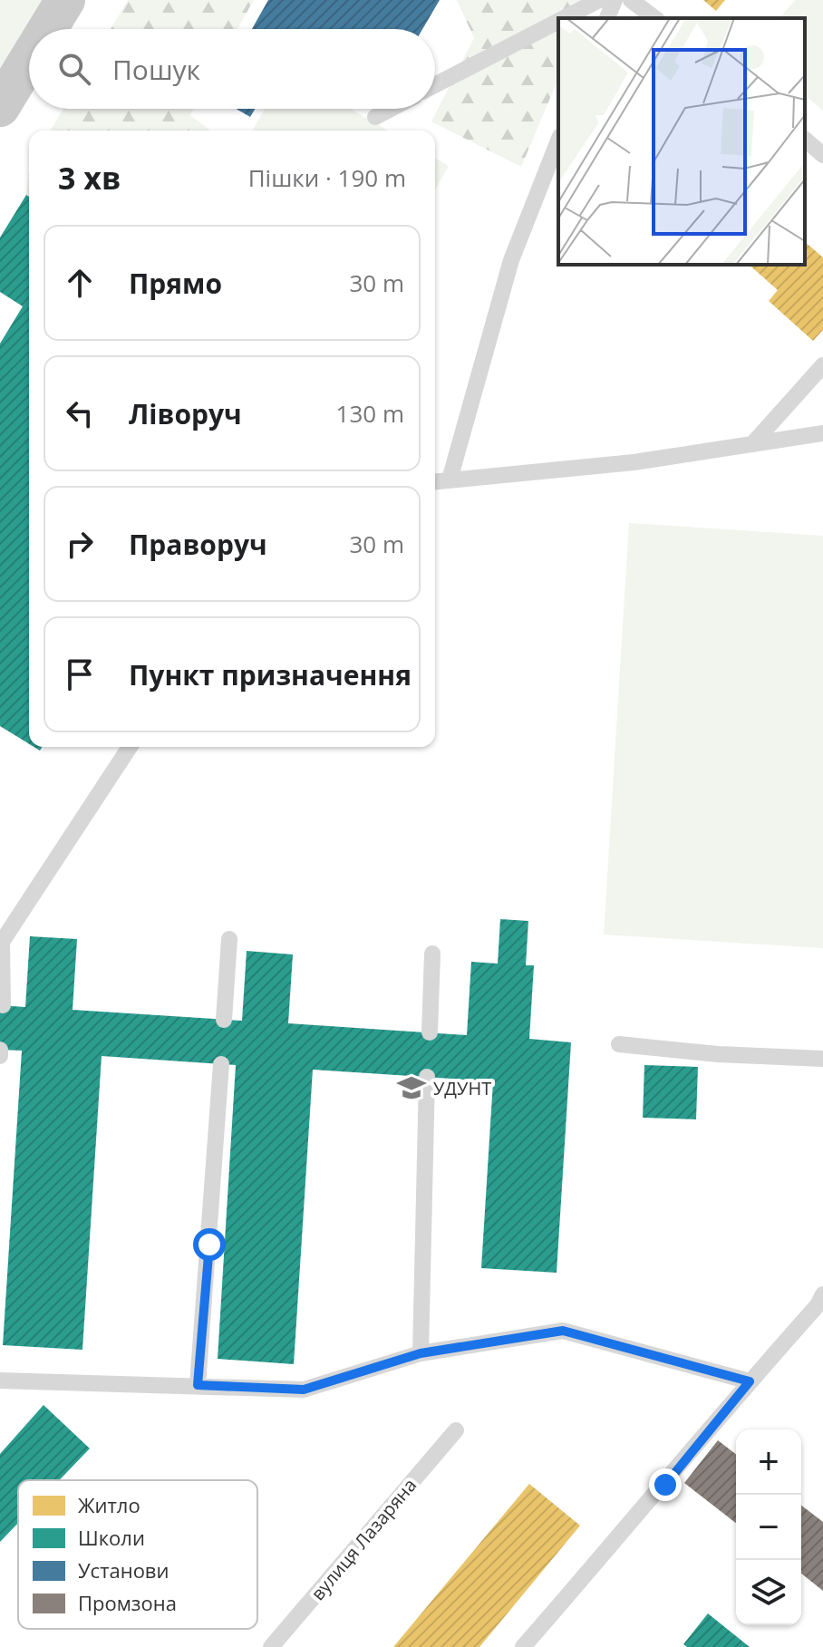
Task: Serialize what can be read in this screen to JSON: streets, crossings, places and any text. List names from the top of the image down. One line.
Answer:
{"streets":{"lane":["вулиця Лазаряна"]},"places":{"school or university":["УДУНТ"]},"legend":["Житло","Школи","Установи","Промзона"],"page":{"search":"Пошук","heading":["3 хв","Пішки · 190 m"],"list":[["Прямо","30 m"],["Ліворуч","130 m"],["Праворуч","30 m"],"Пункт призначення"],"map_buttons":["+","−"]}}
